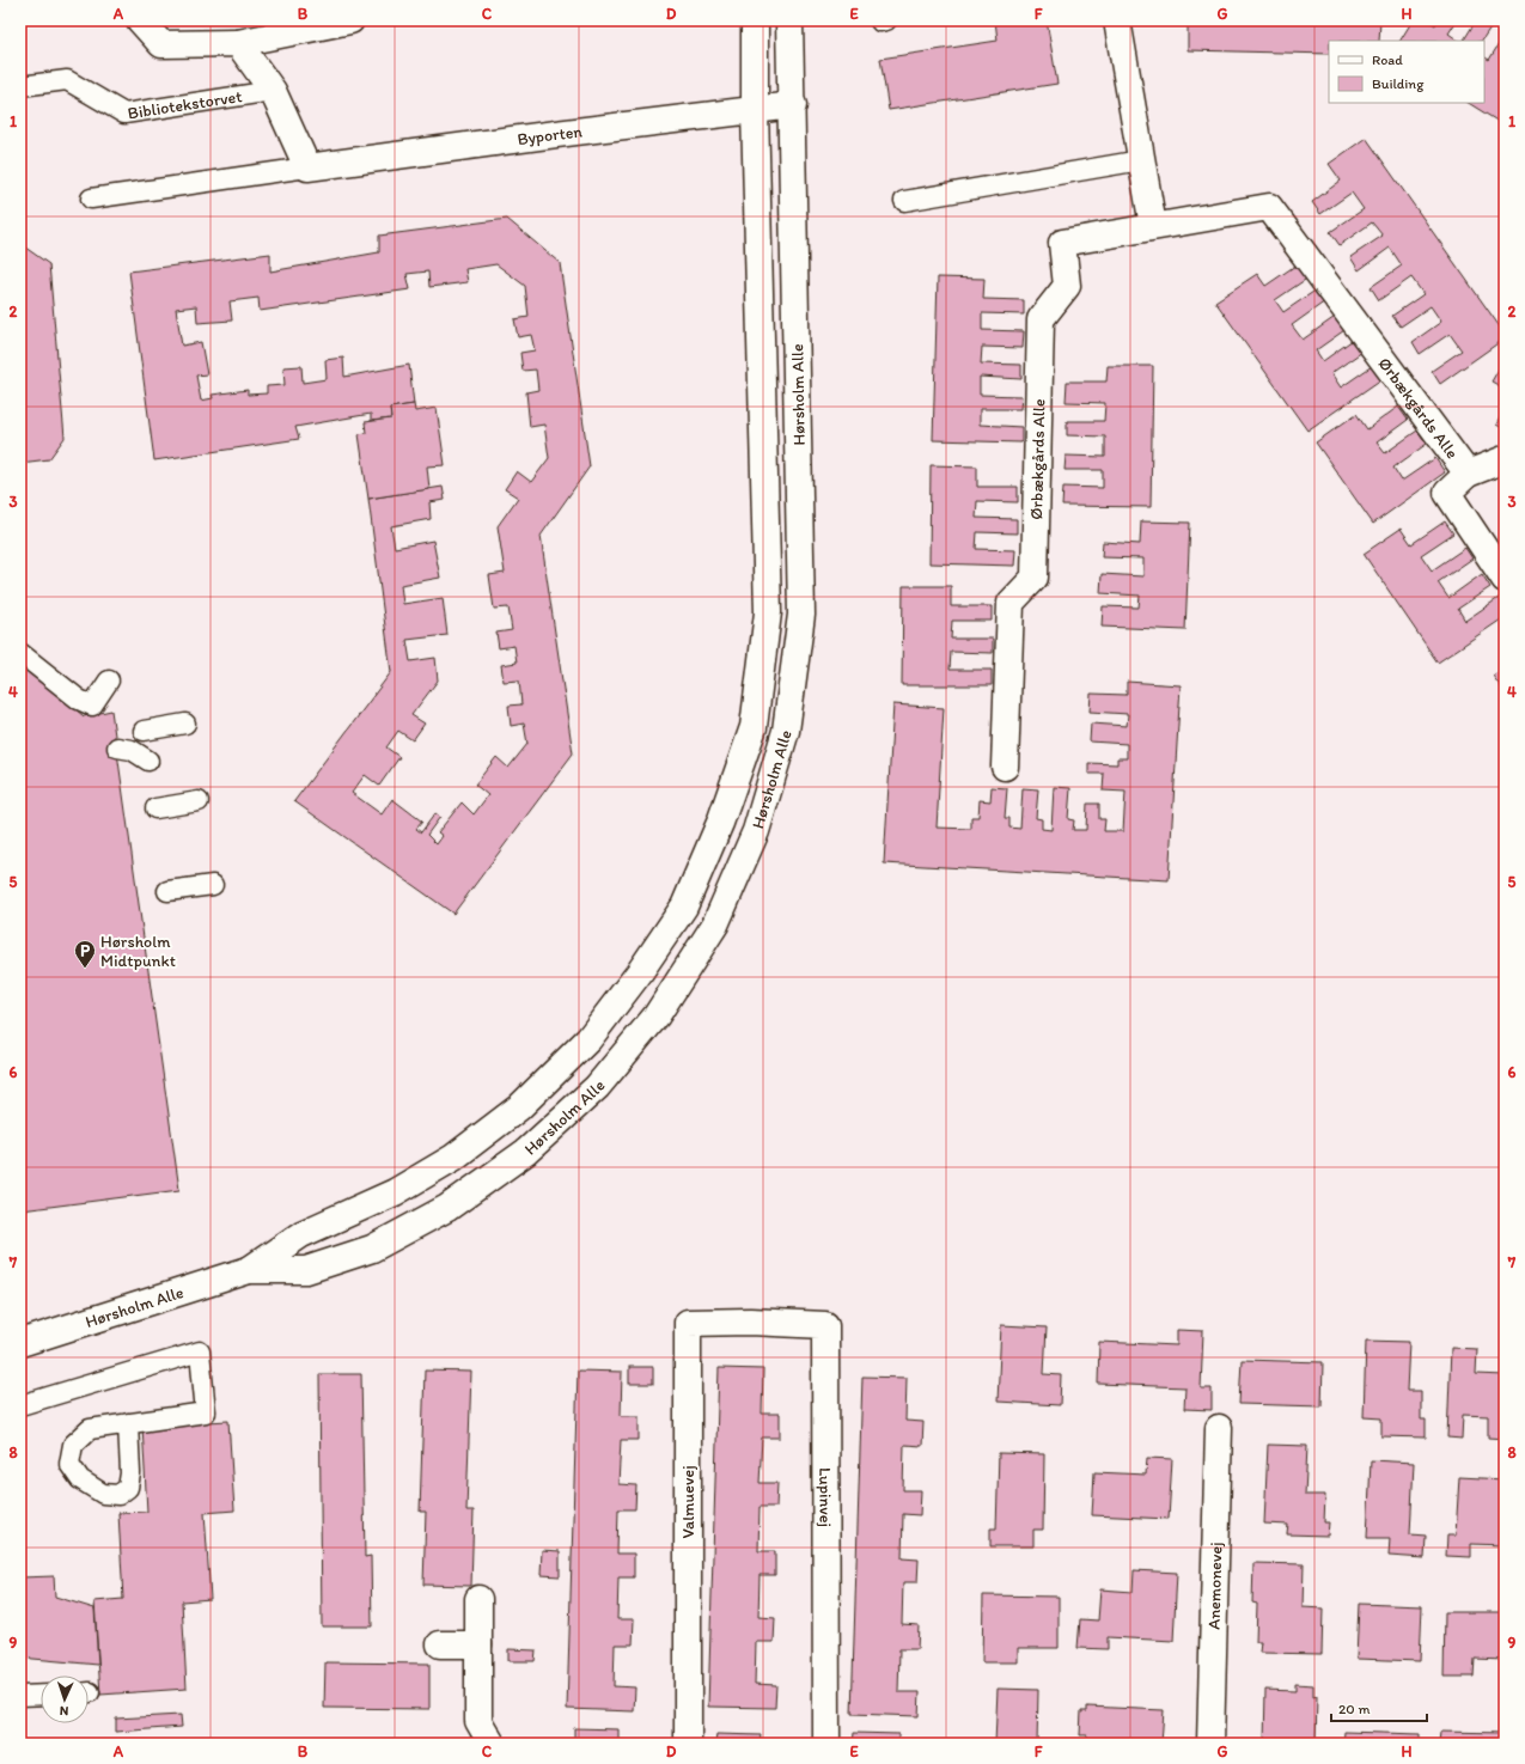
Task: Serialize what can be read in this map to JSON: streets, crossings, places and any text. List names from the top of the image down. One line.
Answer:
{"streets":{"street":["Bibliotekstorvet","Byporten","Hørsholm Alle","Ørbækgårds Alle","Lupinvej","Valmuevej","Anemonevej"]},"crossings":[["Bibliotekstorvet","Byporten"],["Byporten","Hørsholm Alle"],["Lupinvej","Valmuevej"]],"places":{"parking":["Hørsholm Midtpunkt"]},"legend":["Road","Building"],"scale_bar":"20 m","north":"bottom","grid":{"columns":["A","B","C","D","E","F","G","H"],"rows":["1","2","3","4","5","6","7","8","9"]}}
